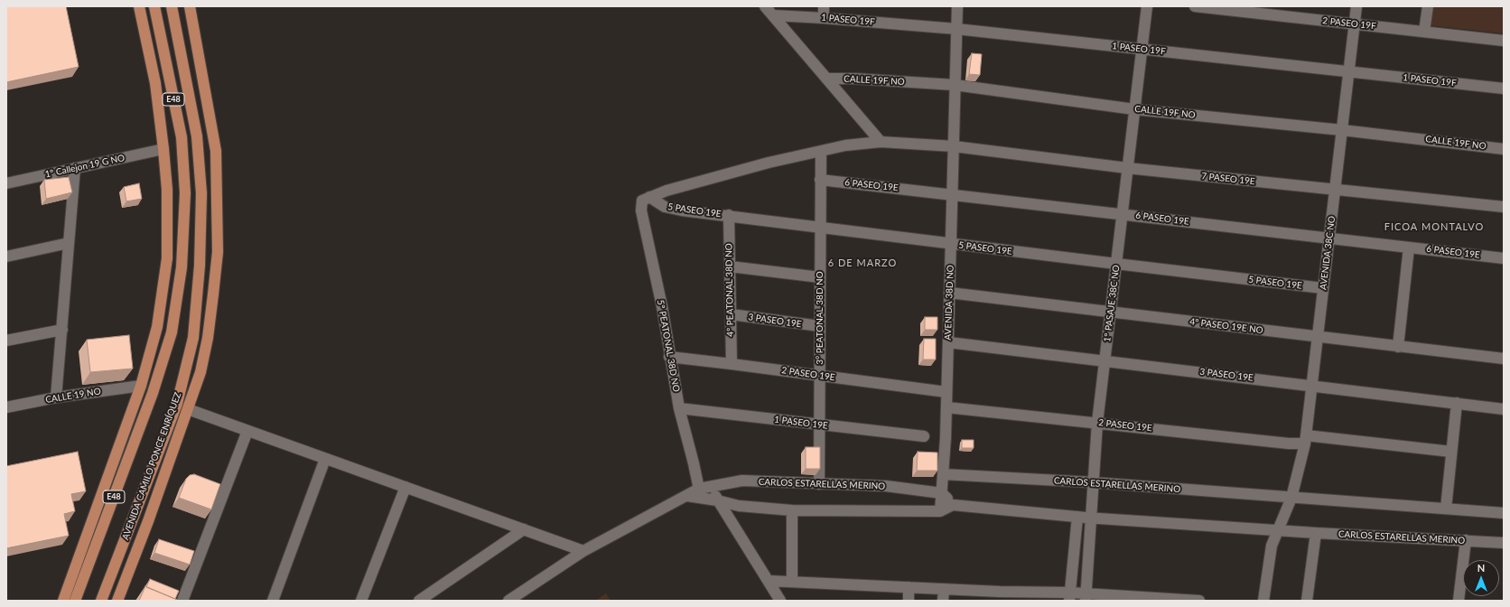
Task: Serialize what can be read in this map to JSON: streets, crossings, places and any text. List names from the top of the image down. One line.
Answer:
{"streets":{"main road":["E48","AVENIDA CAMILO PONCE ENRÍQUEZ"],"street":["1 PASEO 19F","2 PASEO 19F","CALLE 19F NO","1º Callejon 19 G NO","7 PASEO 19E","6 PASEO 19E","5 PASEO 19E","AVENIDA 38C NO","4° PEATONAL 38D NO","AVENIDA 38D NO","1° PASAJE 38C NO","3° PEATONAL 38D NO","3 PASEO 19E","4° PASEO 19E NO","5° PEATONAL 38D NO","2 PASEO 19E","CALLE 19 NO","1 PASEO 19E","CARLOS ESTARELLAS MERINO"]},"crossings":[["1 PASEO 19F","AVENIDA 38C NO"],["1 PASEO 19F","AVENIDA 38D NO"],["1 PASEO 19F","1° PASAJE 38C NO"],["2 PASEO 19F","AVENIDA 38C NO"],["CALLE 19F NO","AVENIDA 38C NO"],["CALLE 19F NO","AVENIDA 38D NO"],["CALLE 19F NO","1° PASAJE 38C NO"],["E48","1º Callejon 19 G NO"],["E48","CALLE 19 NO"],["7 PASEO 19E","5 PASEO 19E"],["7 PASEO 19E","AVENIDA 38C NO"],["7 PASEO 19E","AVENIDA 38D NO"],["7 PASEO 19E","1° PASAJE 38C NO"],["7 PASEO 19E","3° PEATONAL 38D NO"],["7 PASEO 19E","5° PEATONAL 38D NO"],["6 PASEO 19E","AVENIDA 38C NO"],["6 PASEO 19E","AVENIDA 38D NO"],["6 PASEO 19E","1° PASAJE 38C NO"],["6 PASEO 19E","3° PEATONAL 38D NO"],["5 PASEO 19E","AVENIDA 38C NO"],["5 PASEO 19E","4° PEATONAL 38D NO"],["5 PASEO 19E","AVENIDA 38D NO"],["5 PASEO 19E","1° PASAJE 38C NO"],["5 PASEO 19E","3° PEATONAL 38D NO"],["5 PASEO 19E","5° PEATONAL 38D NO"],["AVENIDA 38C NO","3 PASEO 19E"],["AVENIDA 38C NO","4° PASEO 19E NO"],["AVENIDA 38C NO","2 PASEO 19E"],["AVENIDA 38C NO","CARLOS ESTARELLAS MERINO"],["4° PEATONAL 38D NO","3 PASEO 19E"],["4° PEATONAL 38D NO","2 PASEO 19E"],["AVENIDA 38D NO","3 PASEO 19E"],["AVENIDA 38D NO","4° PASEO 19E NO"],["AVENIDA 38D NO","2 PASEO 19E"],["AVENIDA 38D NO","CARLOS ESTARELLAS MERINO"],["1° PASAJE 38C NO","3 PASEO 19E"],["1° PASAJE 38C NO","4° PASEO 19E NO"],["1° PASAJE 38C NO","2 PASEO 19E"],["1° PASAJE 38C NO","CARLOS ESTARELLAS MERINO"],["3° PEATONAL 38D NO","3 PASEO 19E"],["3° PEATONAL 38D NO","2 PASEO 19E"],["3° PEATONAL 38D NO","1 PASEO 19E"],["3° PEATONAL 38D NO","CARLOS ESTARELLAS MERINO"],["5° PEATONAL 38D NO","2 PASEO 19E"],["5° PEATONAL 38D NO","1 PASEO 19E"],["5° PEATONAL 38D NO","CARLOS ESTARELLAS MERINO"]],"districts":["FICOA MONTALVO","6 DE MARZO"],"north":"top"}
